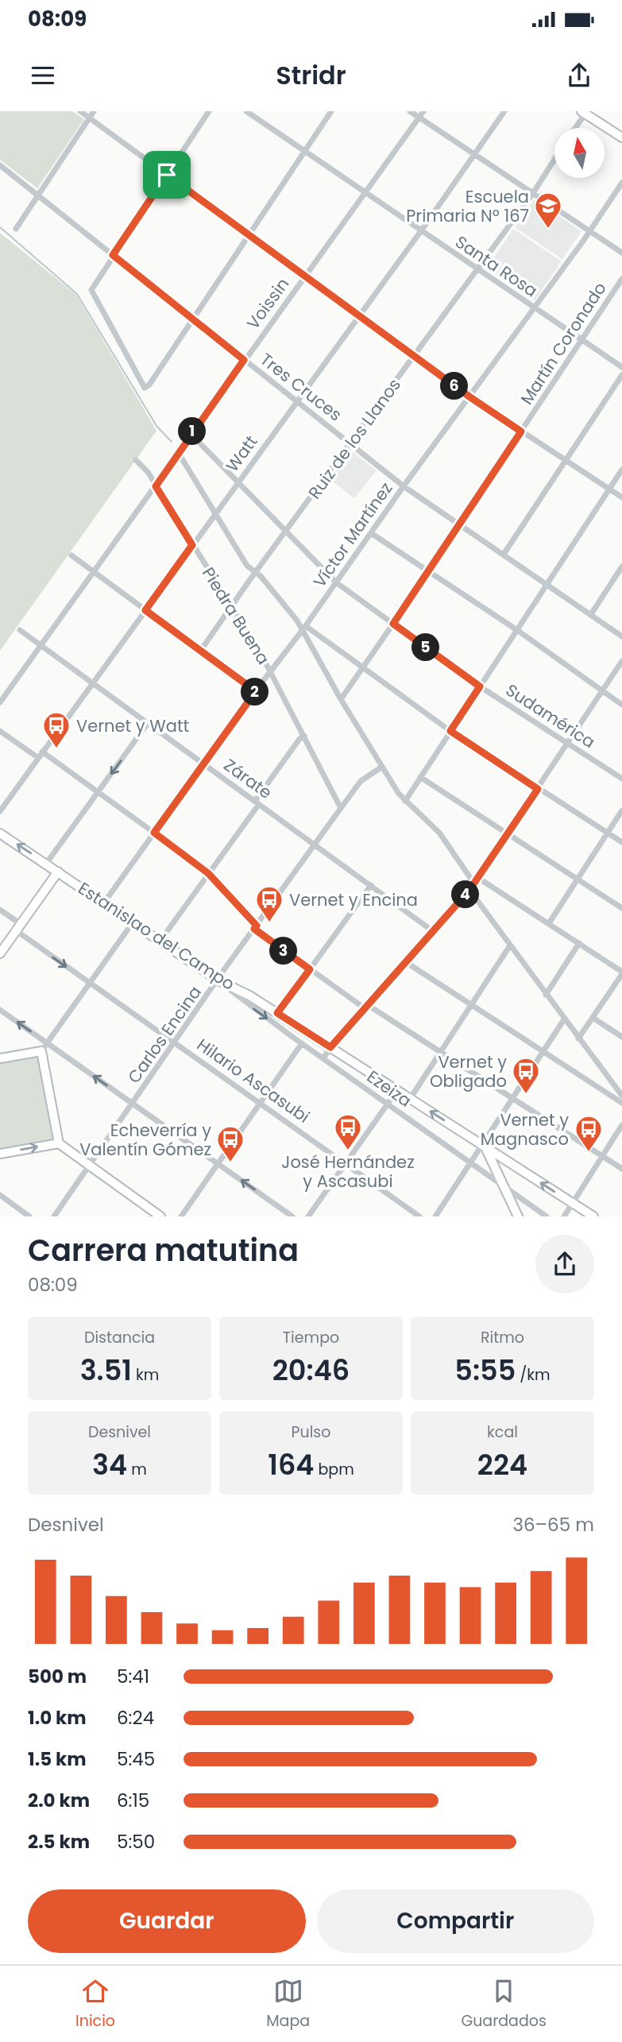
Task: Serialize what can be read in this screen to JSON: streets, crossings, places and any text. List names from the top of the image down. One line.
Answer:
{"streets":{"street":["Santa Rosa","Voissin","Martín Coronado","Tres Cruces","Ruiz de los Llanos","Watt","Víctor Martínez","Piedra Buena","Sudamérica","Zárate","Estanislao del Campo","Carlos Encina","Hilario Ascasubi","Ezeiza"]},"crossings":[["Santa Rosa","Voissin"],["Santa Rosa","Martín Coronado"],["Santa Rosa","Ruiz de los Llanos"],["Santa Rosa","Watt"],["Santa Rosa","Víctor Martínez"],["Voissin","Tres Cruces"],["Voissin","Piedra Buena"],["Voissin","Sudamérica"],["Voissin","Zárate"],["Martín Coronado","Tres Cruces"],["Martín Coronado","Sudamérica"],["Tres Cruces","Ruiz de los Llanos"],["Tres Cruces","Watt"],["Tres Cruces","Víctor Martínez"],["Ruiz de los Llanos","Piedra Buena"],["Ruiz de los Llanos","Sudamérica"],["Watt","Piedra Buena"],["Watt","Sudamérica"],["Watt","Zárate"],["Víctor Martínez","Piedra Buena"],["Víctor Martínez","Sudamérica"],["Víctor Martínez","Zárate"],["Víctor Martínez","Estanislao del Campo"],["Piedra Buena","Carlos Encina"],["Zárate","Carlos Encina"],["Estanislao del Campo","Carlos Encina"],["Estanislao del Campo","Ezeiza"],["Carlos Encina","Hilario Ascasubi"],["Carlos Encina","Ezeiza"]],"places":{"school or university":["Escuela Primaria Nº 167"],"bus stop":["Vernet y Watt","Vernet y Encina","Vernet y Obligado","José Hernández y Ascasubi","Vernet y Magnasco","Echeverría y Valentín Gómez"]},"north":"top","page":{"status":"08:09","header":"Stridr","pins":["6","1","5","2","4","3"],"heading":["Carrera matutina","08:09"],"stats":[["Distancia","3.51 km"],["Tiempo","20:46"],["Ritmo","5:55 /km"],["Desnivel","34 m"],["Pulso","164 bpm"],["kcal","224"]],"chart":["Desnivel","36–65 m"],"list":[{"name":"500 m","note":"5:41"},{"name":"1.0 km","note":"6:24"},{"name":"1.5 km","note":"5:45"},{"name":"2.0 km","note":"6:15"},{"name":"2.5 km","note":"5:50"}],"buttons":["Guardar","Compartir"],"tabs":["Inicio","Mapa","Guardados"]}}
